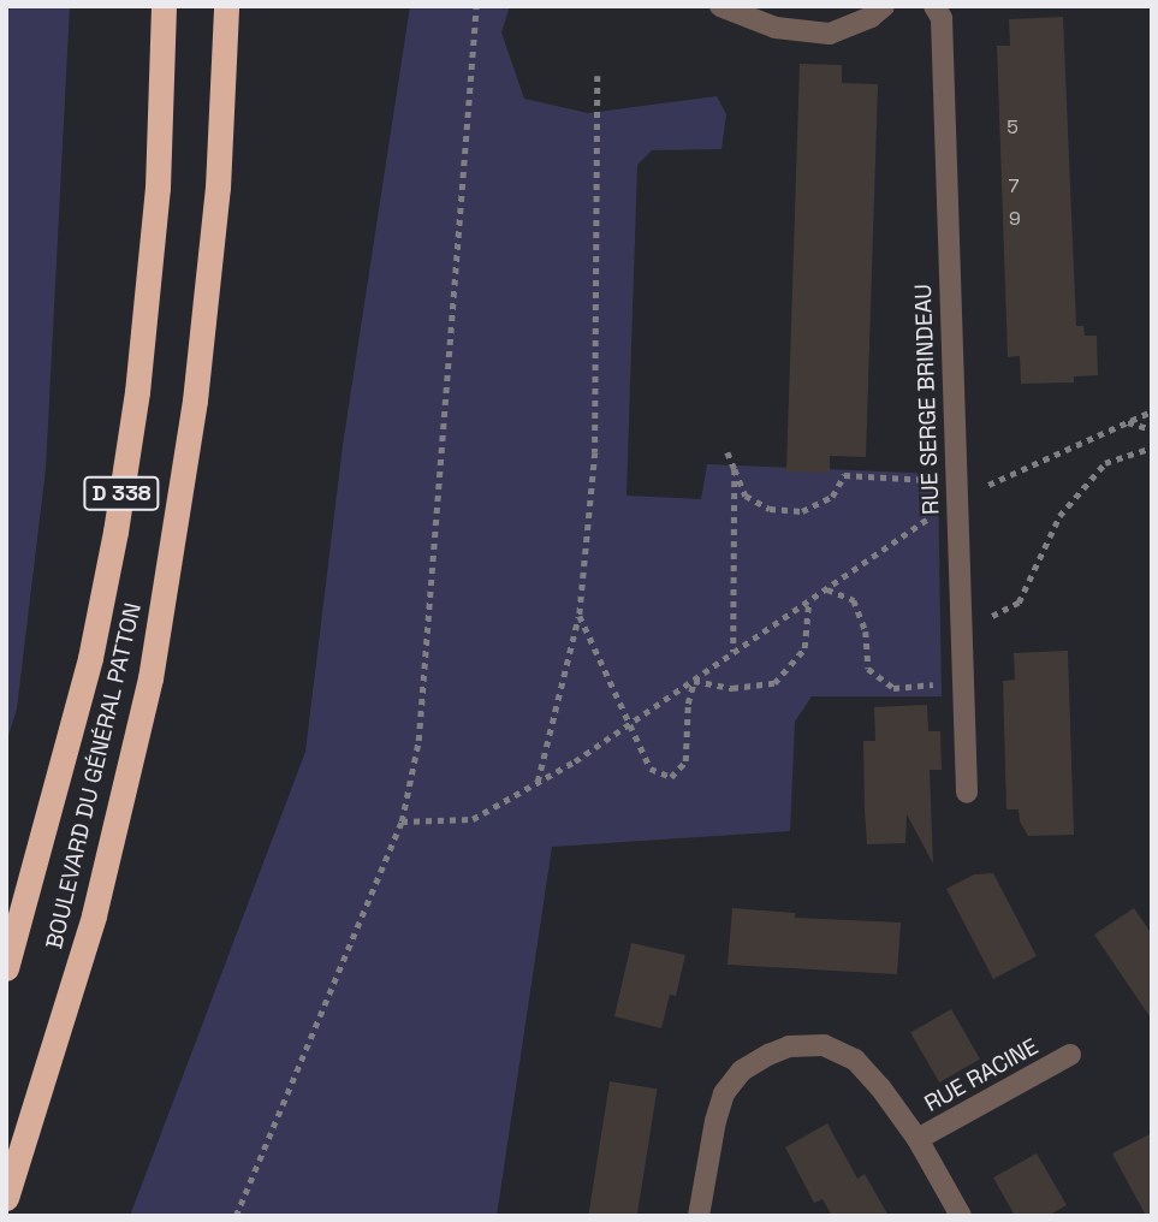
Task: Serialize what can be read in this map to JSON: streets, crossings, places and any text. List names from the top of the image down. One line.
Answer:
{"streets":{"highway":["D 338","BOULEVARD DU GÉNÉRAL PATTON"],"street":["RUE SERGE BRINDEAU","RUE RACINE"]},"house_numbers":["5","7","9"]}
